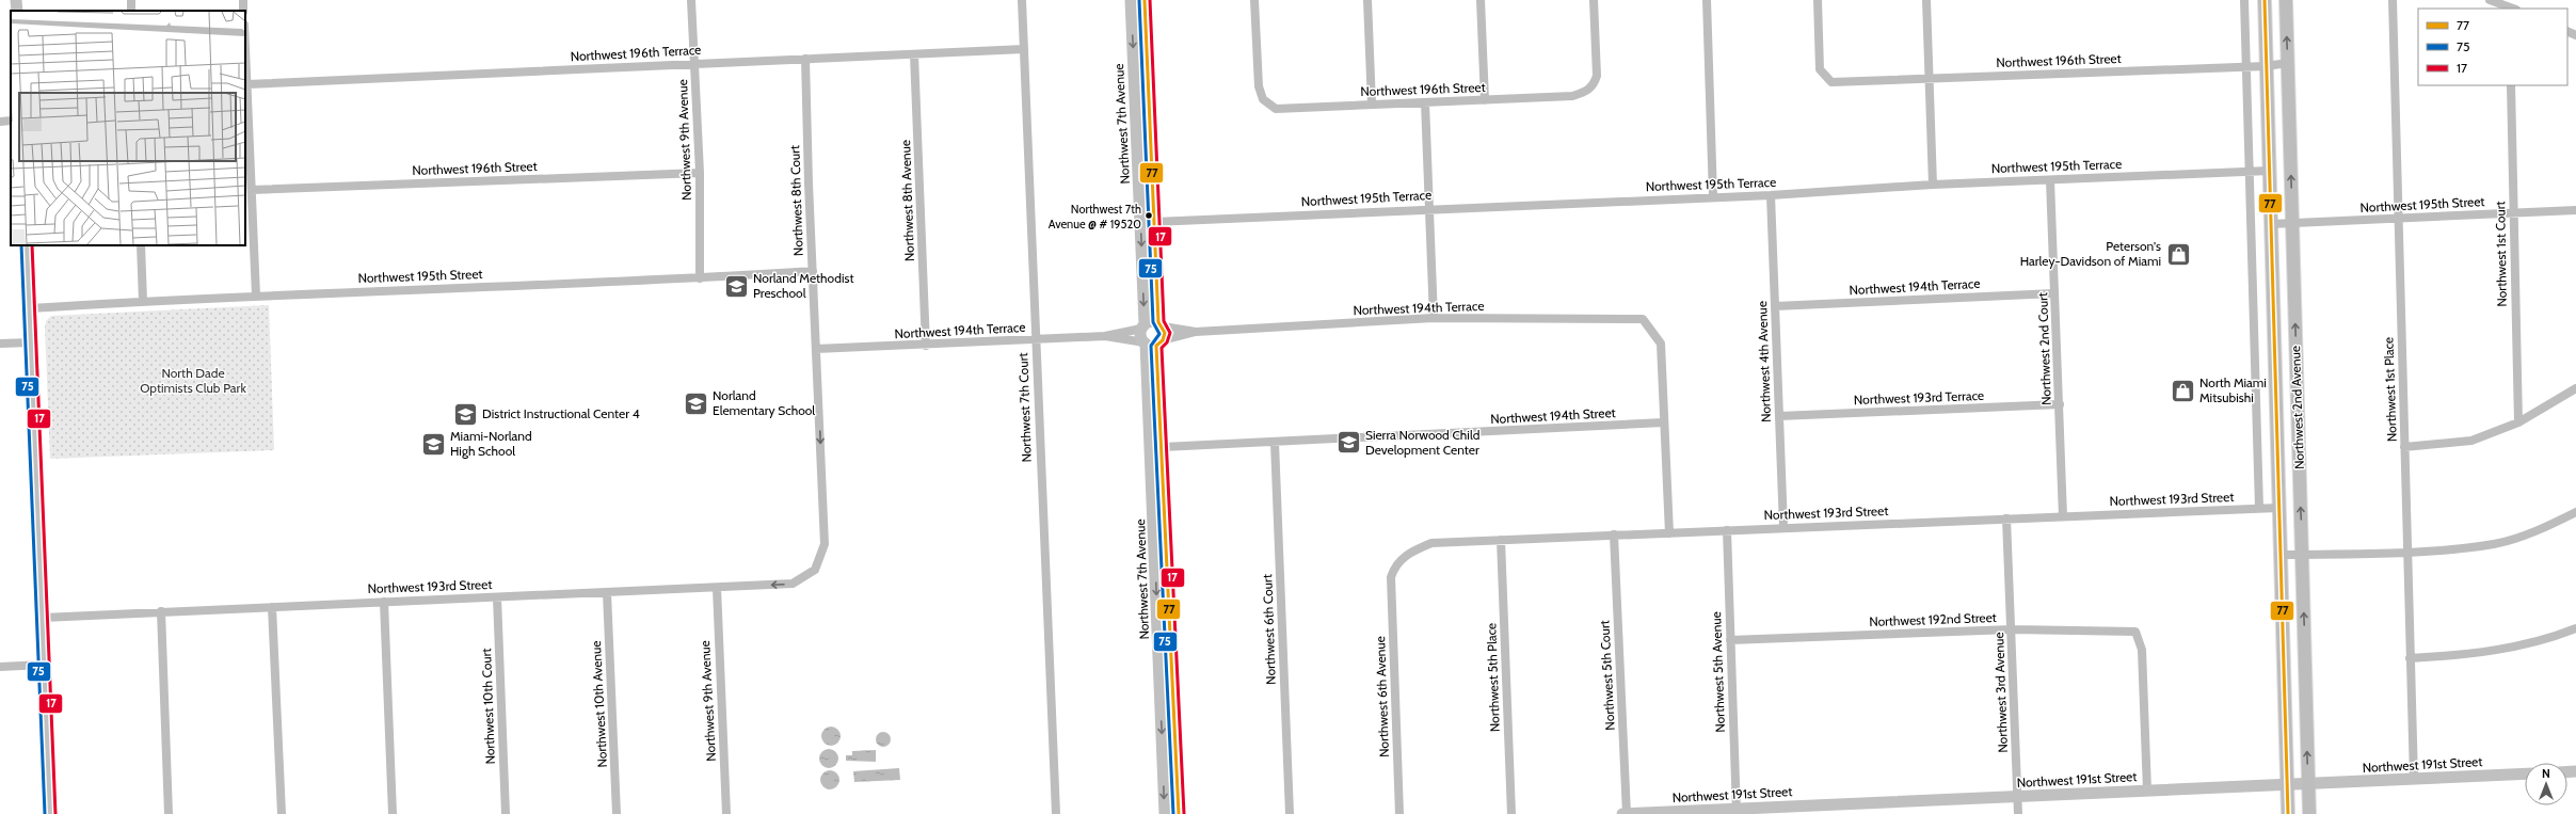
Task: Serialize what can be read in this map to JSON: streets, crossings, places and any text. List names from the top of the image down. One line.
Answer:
{"streets":{"main road":["Northwest 2nd Avenue"],"street":["Northwest 196th Terrace","Northwest 196th Street","Northwest 7th Avenue","Northwest 9th Avenue","Northwest 195th Terrace","Northwest 8th Court","Northwest 8th Avenue","Northwest 195th Street","Northwest 1st Court","Northwest 194th Terrace","Northwest 2nd Court","Northwest 4th Avenue","Northwest 1st Place","Northwest 193rd Terrace","Northwest 7th Court","Northwest 194th Street","Northwest 193rd Street","Northwest 192nd Street","Northwest 6th Court","Northwest 5th Avenue","Northwest 5th Court","Northwest 5th Place","Northwest 3rd Avenue","Northwest 6th Avenue","Northwest 10th Avenue","Northwest 10th Court","Northwest 191st Street"]},"crossings":[["Northwest 196th Terrace","Northwest 9th Avenue"],["Northwest 196th Terrace","Northwest 8th Court"],["Northwest 196th Terrace","Northwest 8th Avenue"],["Northwest 196th Terrace","Northwest 7th Court"],["Northwest 196th Street","Northwest 9th Avenue"],["Northwest 196th Street","Northwest 2nd Avenue"],["Northwest 7th Avenue","Northwest 195th Terrace"],["Northwest 7th Avenue","Northwest 194th Terrace"],["Northwest 7th Avenue","Northwest 194th Street"],["Northwest 9th Avenue","Northwest 195th Street"],["Northwest 9th Avenue","Northwest 193rd Street"],["Northwest 195th Terrace","Northwest 2nd Court"],["Northwest 195th Terrace","Northwest 4th Avenue"],["Northwest 195th Terrace","Northwest 2nd Avenue"],["Northwest 8th Court","Northwest 195th Street"],["Northwest 8th Court","Northwest 194th Terrace"],["Northwest 8th Court","Northwest 193rd Street"],["Northwest 8th Avenue","Northwest 194th Terrace"],["Northwest 195th Street","Northwest 1st Court"],["Northwest 195th Street","Northwest 1st Place"],["Northwest 195th Street","Northwest 2nd Avenue"],["Northwest 194th Terrace","Northwest 2nd Court"],["Northwest 194th Terrace","Northwest 4th Avenue"],["Northwest 194th Terrace","Northwest 7th Court"],["Northwest 194th Terrace","Northwest 194th Street"],["Northwest 2nd Court","Northwest 193rd Terrace"],["Northwest 2nd Court","Northwest 193rd Street"],["Northwest 4th Avenue","Northwest 193rd Terrace"],["Northwest 4th Avenue","Northwest 193rd Street"],["Northwest 1st Place","Northwest 191st Street"],["Northwest 2nd Avenue","Northwest 193rd Street"],["Northwest 2nd Avenue","Northwest 191st Street"],["Northwest 194th Street","Northwest 6th Court"],["Northwest 193rd Street","Northwest 5th Avenue"],["Northwest 193rd Street","Northwest 5th Court"],["Northwest 193rd Street","Northwest 5th Place"],["Northwest 193rd Street","Northwest 3rd Avenue"],["Northwest 193rd Street","Northwest 6th Avenue"],["Northwest 193rd Street","Northwest 10th Avenue"],["Northwest 193rd Street","Northwest 10th Court"],["Northwest 192nd Street","Northwest 5th Avenue"],["Northwest 192nd Street","Northwest 3rd Avenue"],["Northwest 192nd Street","Northwest 191st Street"],["Northwest 5th Avenue","Northwest 191st Street"],["Northwest 5th Court","Northwest 191st Street"],["Northwest 3rd Avenue","Northwest 191st Street"]],"one_way":["Northwest 8th Court"],"parks":["North Dade Optimists Club Park"],"places":{"other":["Northwest 7th Avenue @ # 19520"],"shop":["Peterson's Harley-Davidson of Miami","North Miami Mitsubishi"],"school or university":["Norland Methodist Preschool","Norland Elementary School","District Instructional Center 4","Sierra Norwood Child Development Center","Miami-Norland High School"]},"lines":["transit line 77","transit line 75","transit line 17"],"legend":["77","75","17"],"north":"top"}
